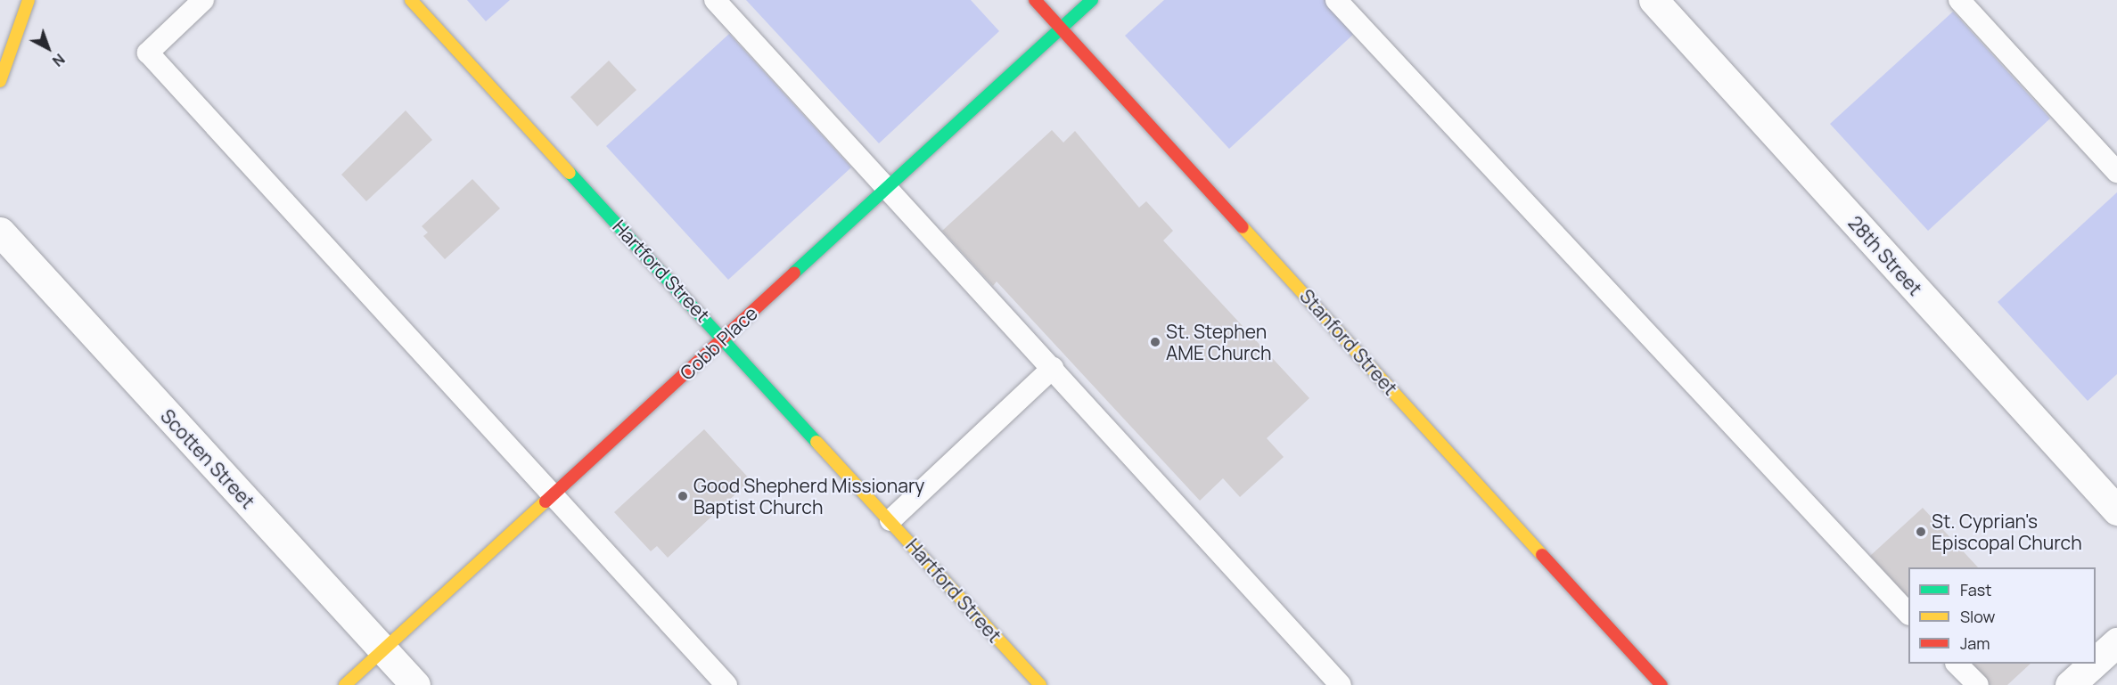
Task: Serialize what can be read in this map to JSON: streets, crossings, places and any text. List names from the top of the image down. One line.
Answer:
{"streets":{"street":["28th Street","Hartford Street","Stanford Street","Cobb Place","Scotten Street"]},"crossings":[["Hartford Street","Cobb Place"],["Stanford Street","Cobb Place"],["Cobb Place","Scotten Street"]],"places":["St. Stephen AME Church","Good Shepherd Missionary Baptist Church","St. Cyprian's Episcopal Church"],"legend":["Fast","Slow","Jam"],"north":"bottom right"}
